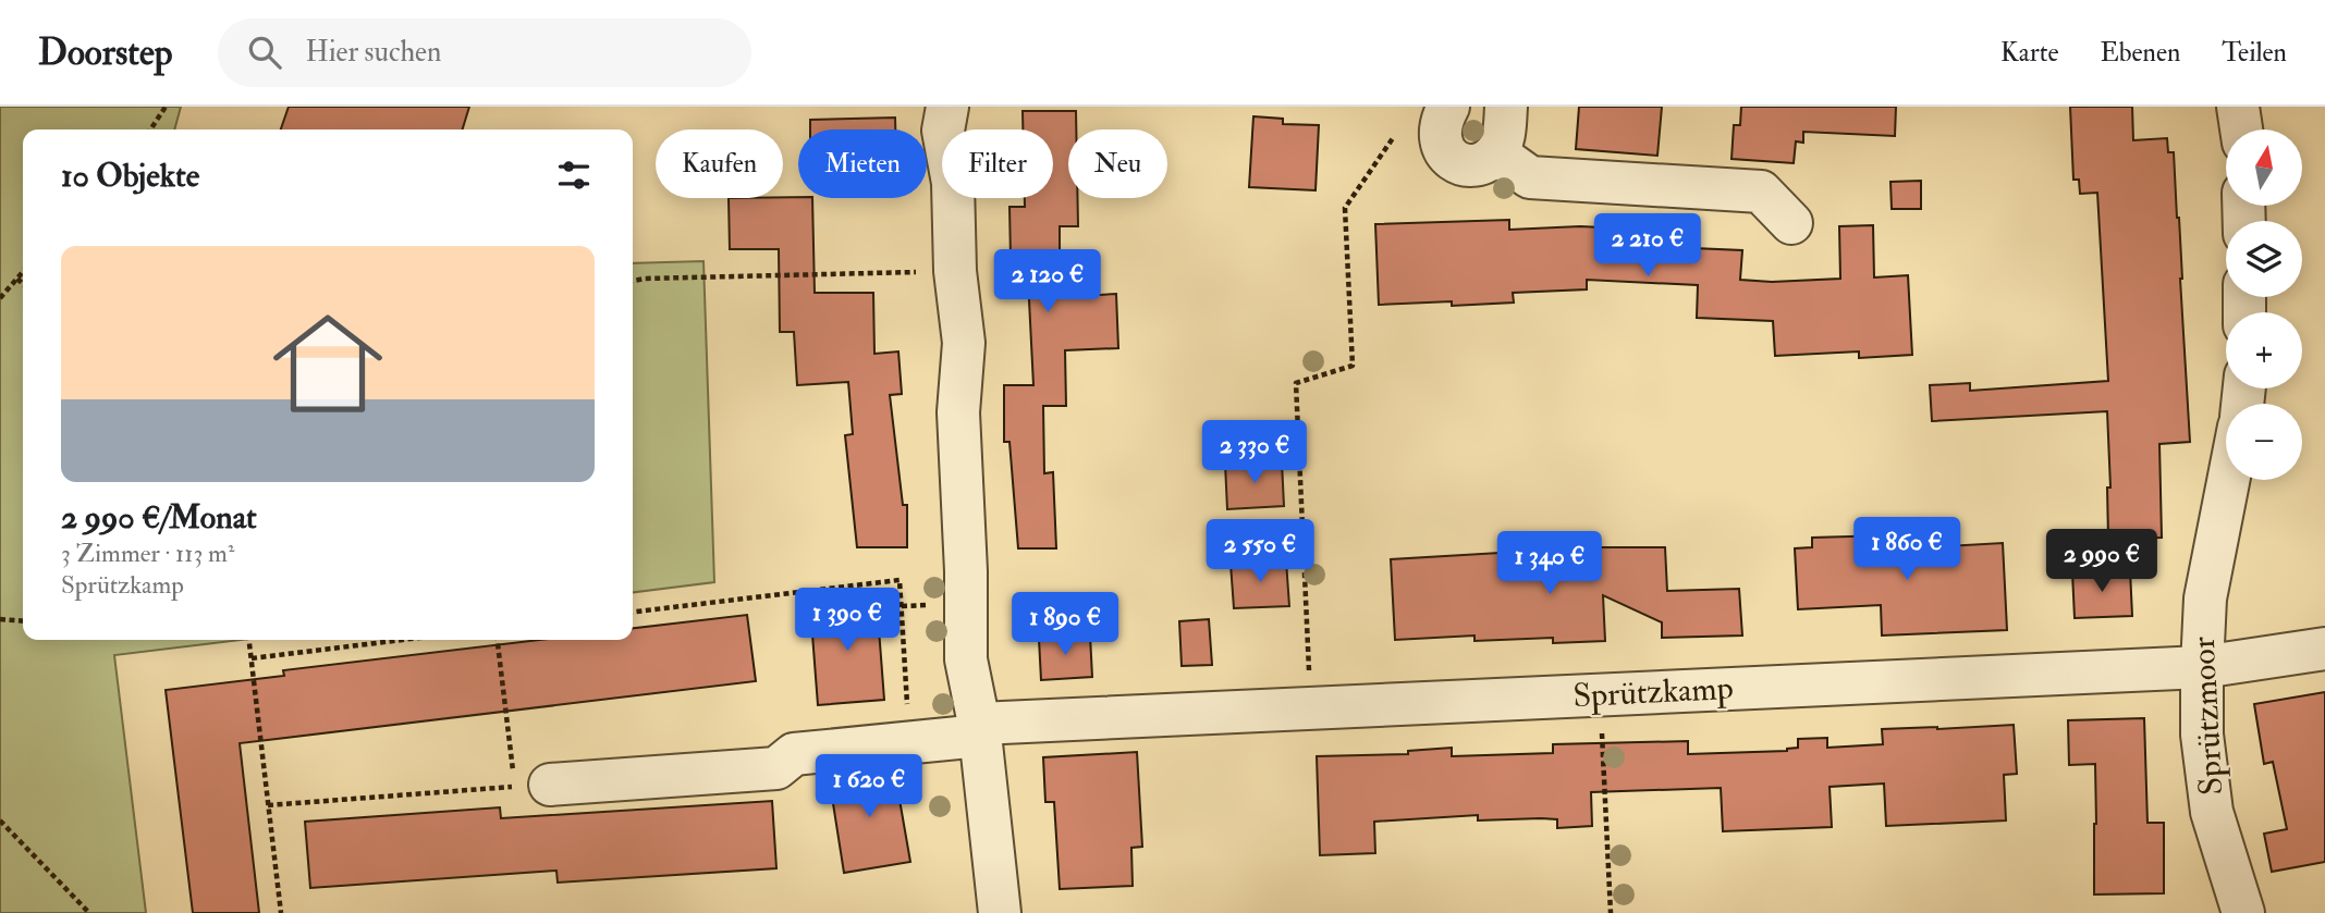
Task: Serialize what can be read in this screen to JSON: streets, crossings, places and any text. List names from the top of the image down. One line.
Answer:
{"streets":{"street":["Sprützkamp","Sprützmoor"]},"crossings":[["Sprützkamp","Sprützmoor"]],"north":"top","page":{"header":"Doorstep","search":"Hier suchen","nav":["Karte","Ebenen","Teilen"],"map_buttons":["+","−"],"chip":["Kaufen","Mieten","Filter","Neu"],"heading":"10 Objekte","price":["2 210 €","2 120 €","2 330 €","1 860 €","2 550 €","2 990 €","1 340 €","1 390 €","1 890 €","1 620 €"],"list":[{"name":"2 990 €/Monat","note":"3 Zimmer · 113 m² · Sprützkamp"}]}}
